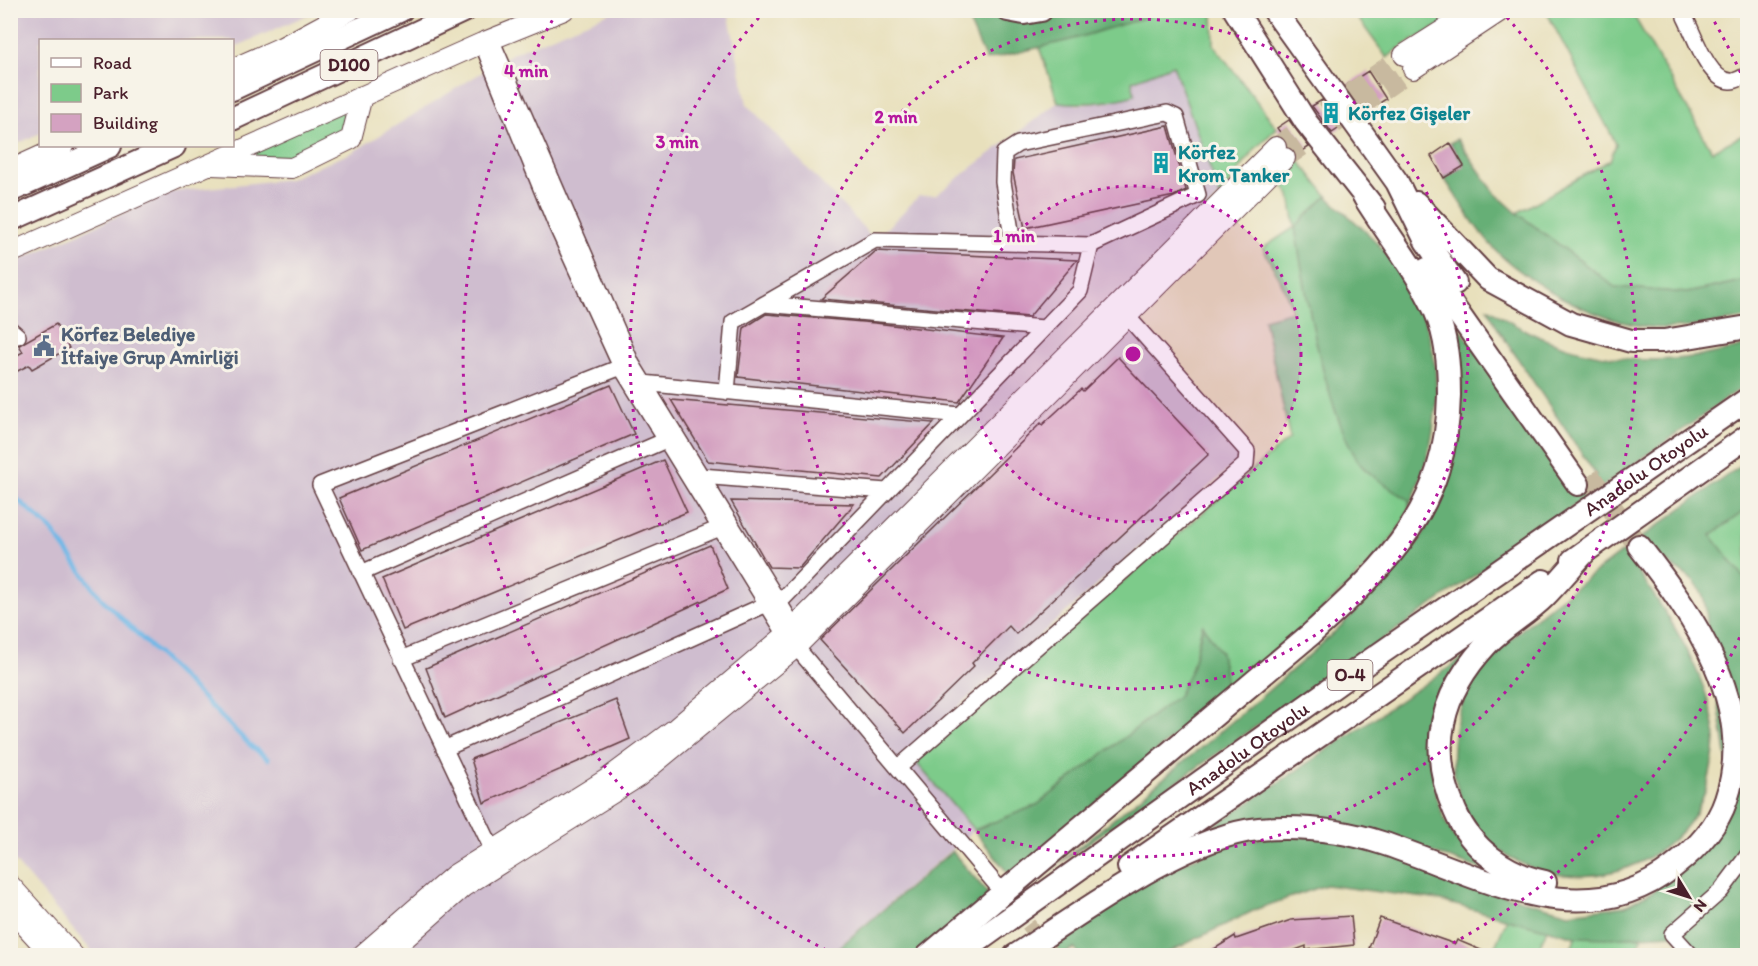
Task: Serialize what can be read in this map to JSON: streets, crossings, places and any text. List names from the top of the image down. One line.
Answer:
{"streets":{"highway":["D100","Anadolu Otoyolu","O-4"]},"places":{"building":["Körfez Gişeler","Körfez Krom Tanker"],"public building":["Körfez Belediye İtfaiye Grup Amirliği"]},"legend":["Road","Park","Building"],"north":"bottom right","rings":["4 min","2 min","3 min","1 min"]}
